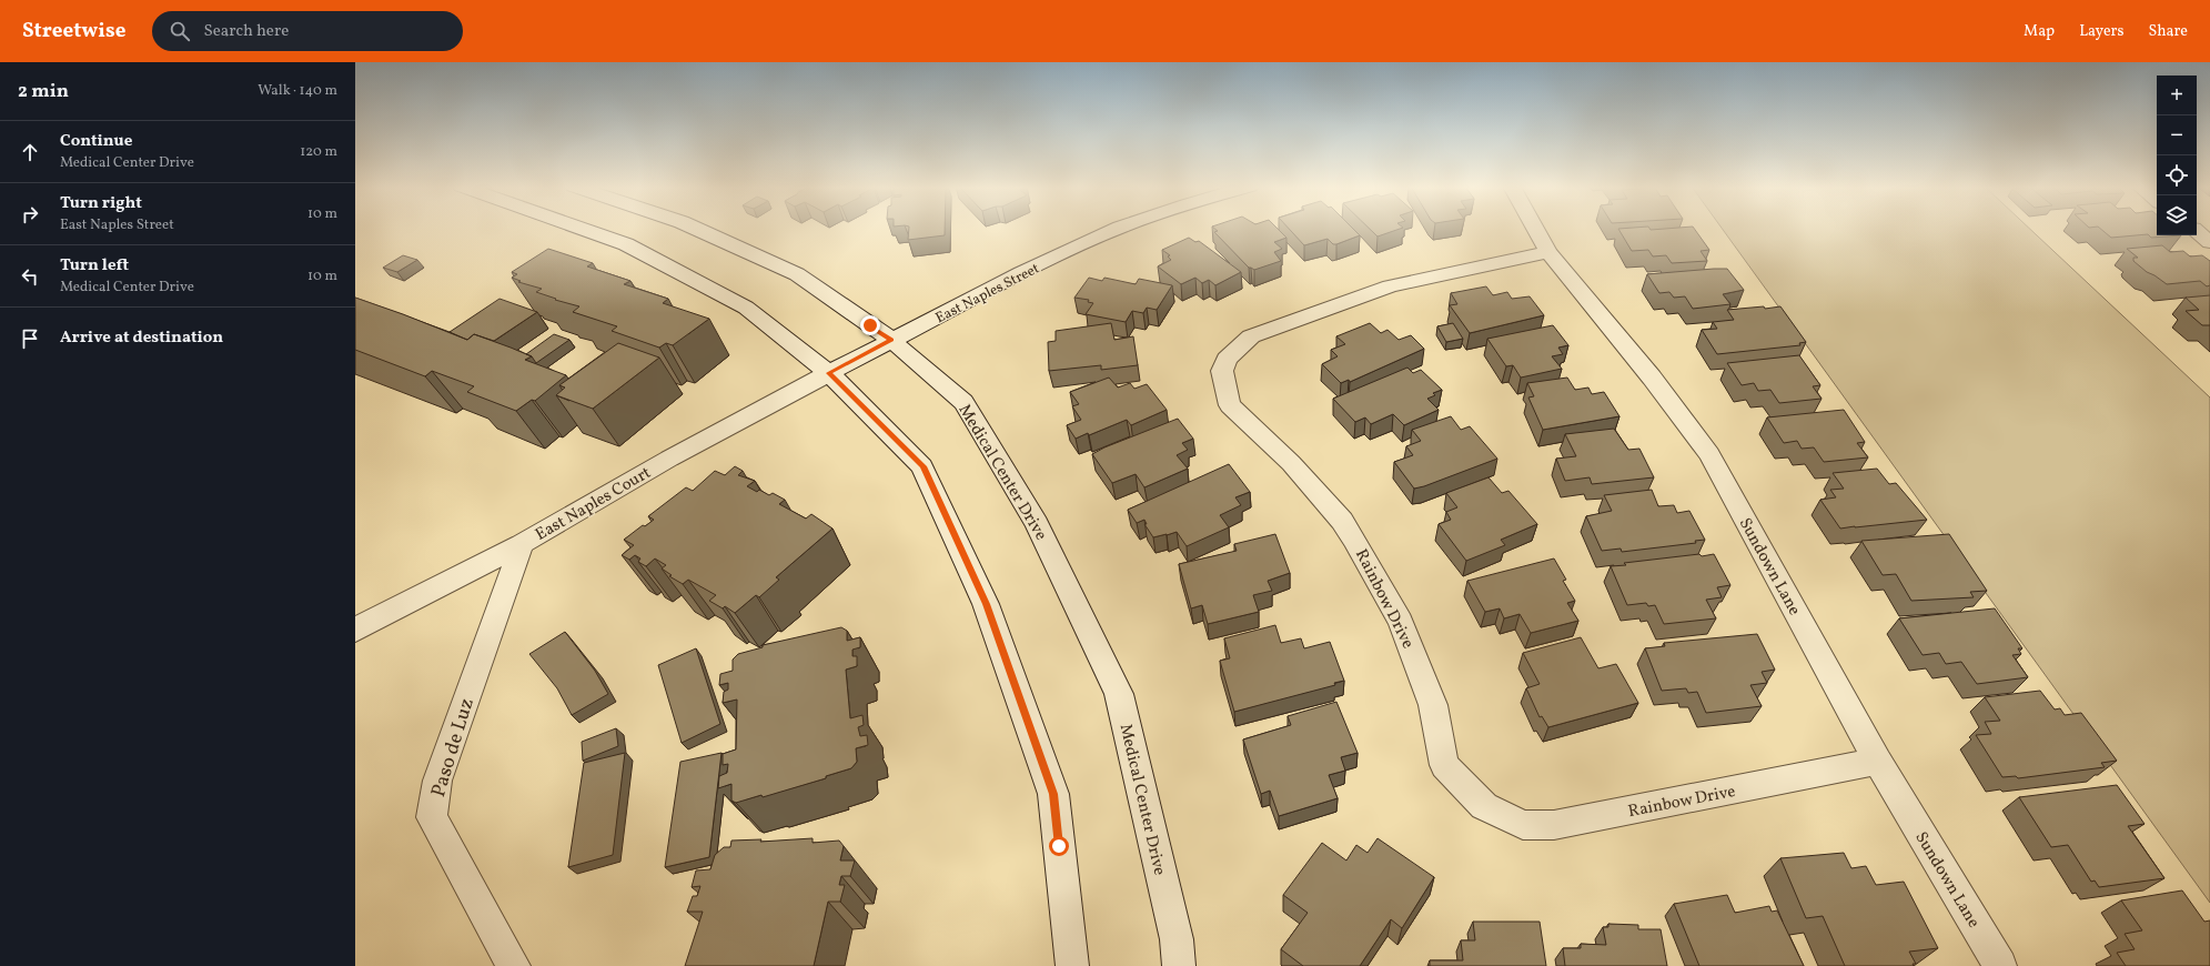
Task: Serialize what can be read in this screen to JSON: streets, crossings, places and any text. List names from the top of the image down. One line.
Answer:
{"streets":{"street":["East Naples Street","Medical Center Drive","East Naples Court","Sundown Lane","Rainbow Drive","Paso de Luz"]},"crossings":[["East Naples Street","Medical Center Drive"],["East Naples Street","East Naples Court"],["East Naples Court","Paso de Luz"],["Sundown Lane","Rainbow Drive"]],"page":{"header":"Streetwise","search":"Search here","nav":["Map","Layers","Share"],"heading":["2 min","Walk · 140 m"],"map_buttons":["+","−"],"list":[["Continue","Medical Center Drive","120 m"],["Turn right","East Naples Street","10 m"],["Turn left","Medical Center Drive","10 m"],"Arrive at destination"]}}
